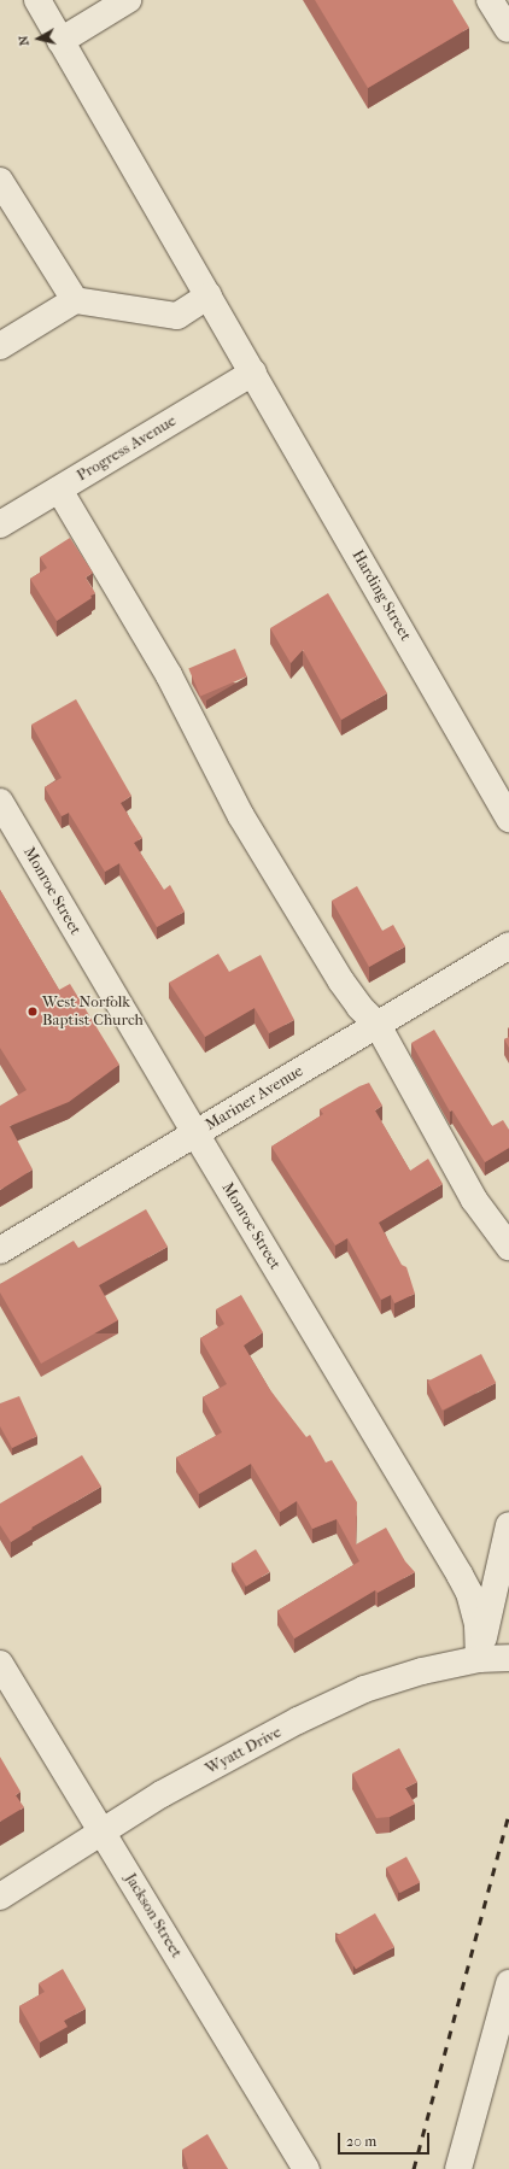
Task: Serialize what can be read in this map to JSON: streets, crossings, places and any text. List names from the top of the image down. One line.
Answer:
{"streets":{"street":["Progress Avenue","Harding Street","Monroe Street","Mariner Avenue","Wyatt Drive","Jackson Street"]},"crossings":[["Progress Avenue","Harding Street"],["Monroe Street","Mariner Avenue"],["Monroe Street","Wyatt Drive"],["Wyatt Drive","Jackson Street"]],"places":["West Norfolk Baptist Church"],"scale_bar":"20 m","north":"left"}
